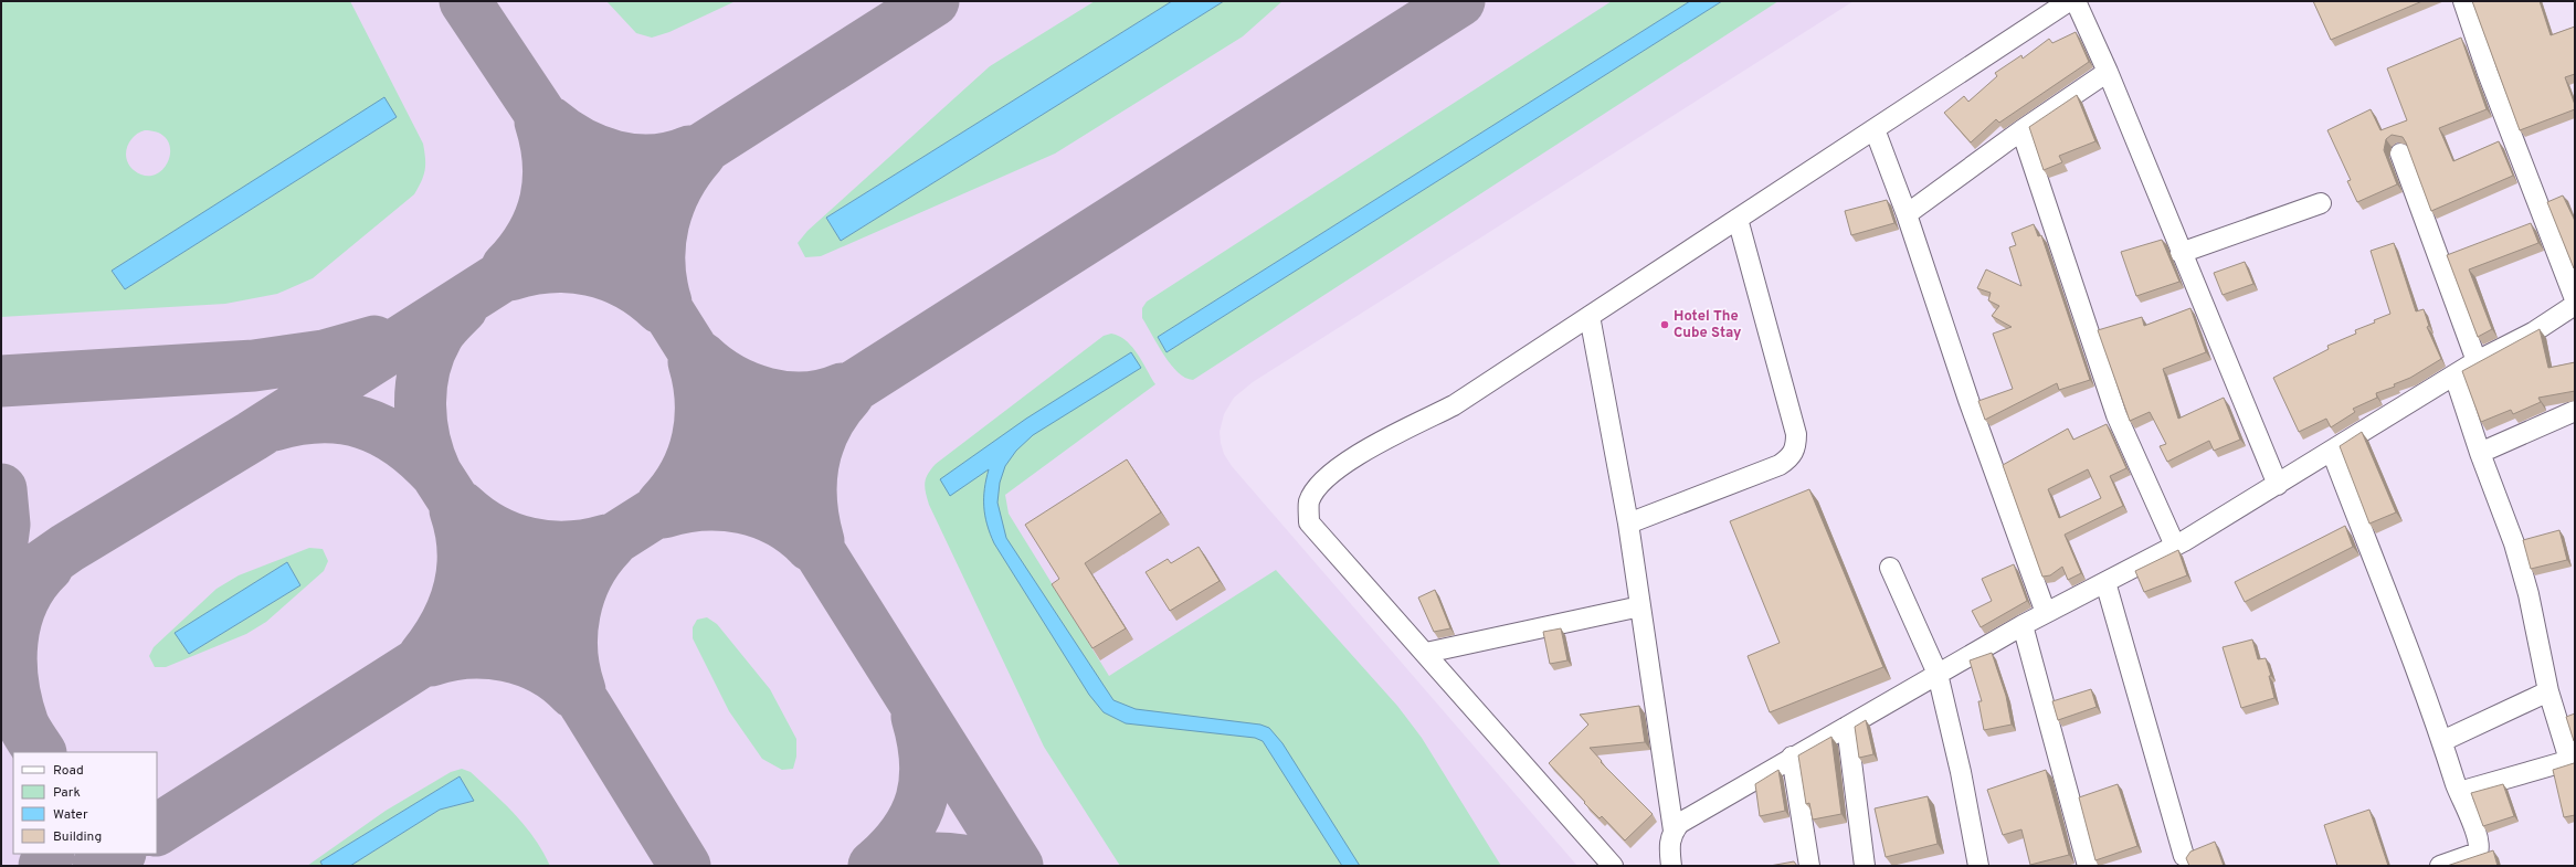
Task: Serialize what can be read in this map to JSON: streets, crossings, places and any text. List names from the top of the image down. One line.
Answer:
{"places":["Hotel The Cube Stay"],"legend":["Road","Park","Water","Building"]}
